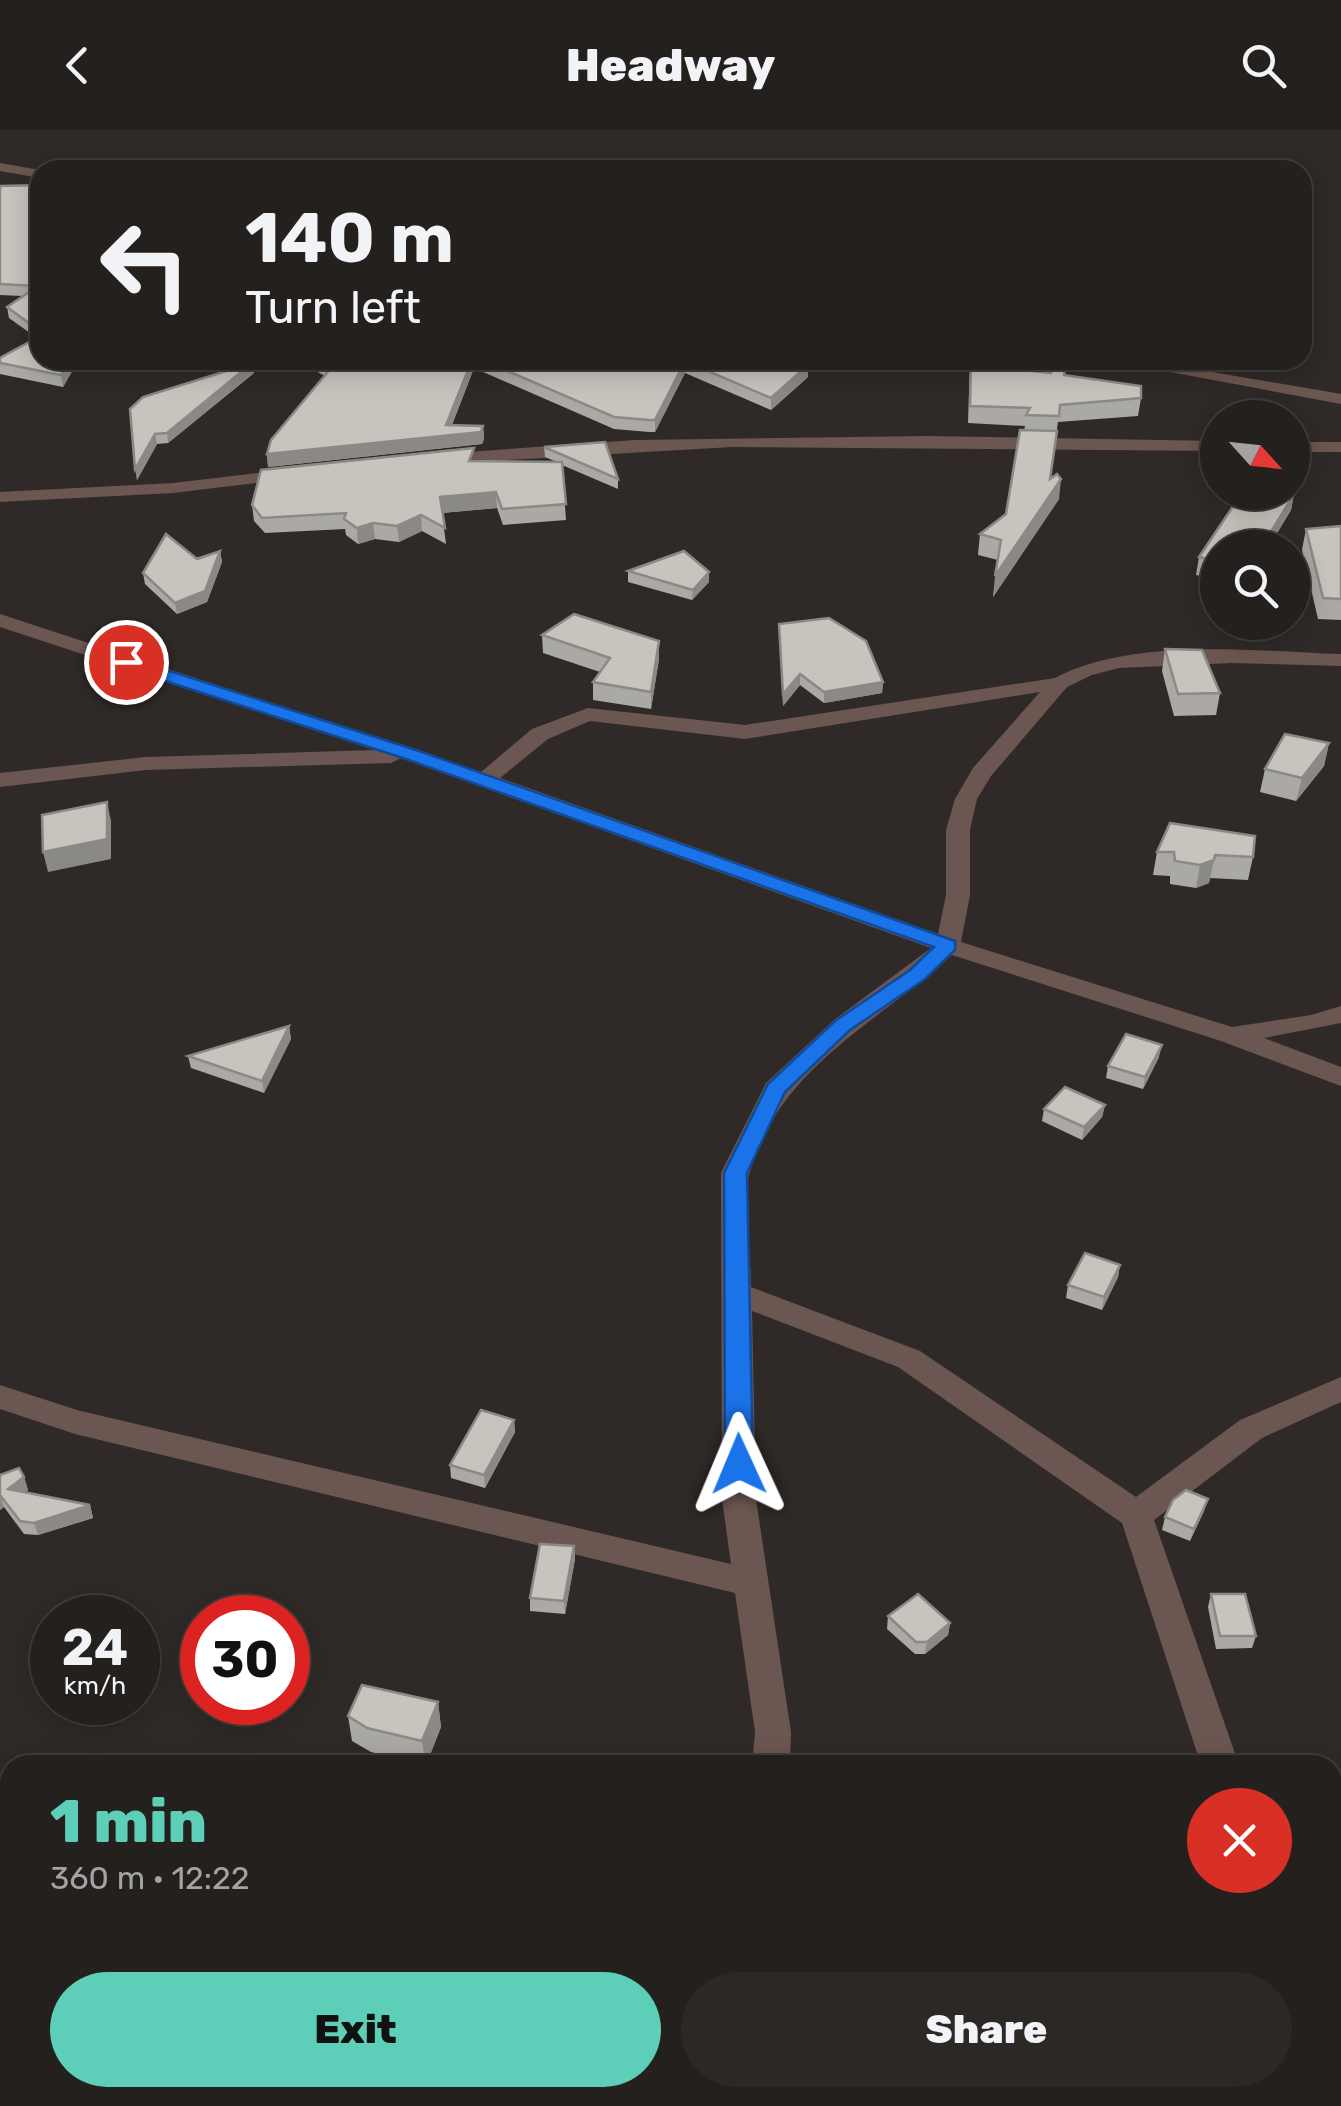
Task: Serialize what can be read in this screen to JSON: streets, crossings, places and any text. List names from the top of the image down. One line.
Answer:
{"north":"bottom right","page":{"header":"Headway","turn":["140 m","Turn left"],"speed":"24 km/h","limit":"30","heading":["1 min","360 m · 12:22"],"buttons":["Exit","Share"]}}
